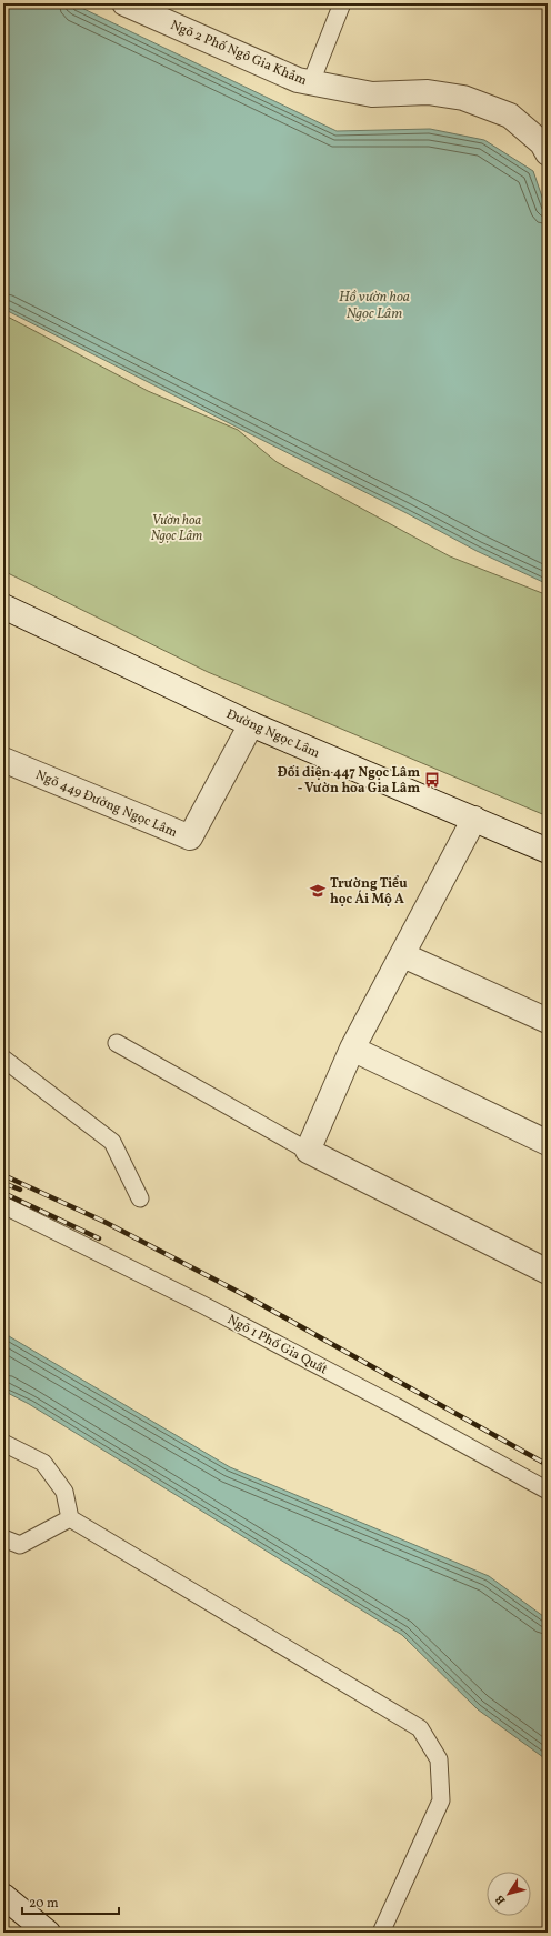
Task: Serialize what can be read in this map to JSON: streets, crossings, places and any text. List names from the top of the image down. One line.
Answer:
{"streets":{"street":["Ngõ 2 Phố Ngô Gia Khảm","Đường Ngọc Lâm","Ngõ 449 Đường Ngọc Lâm"],"lane":["Ngõ 1 Phố Gia Quất"]},"crossings":[["Đường Ngọc Lâm","Ngõ 449 Đường Ngọc Lâm"]],"water":["Hồ vườn hoa Ngọc Lâm"],"parks":["Vườn hoa Ngọc Lâm"],"places":{"bus stop":["Đối diện 447 Ngọc Lâm - Vườn hoa Gia Lâm"],"school or university":["Trường Tiểu học Ái Mộ A"]},"scale_bar":"20 m","north":"bottom left"}
